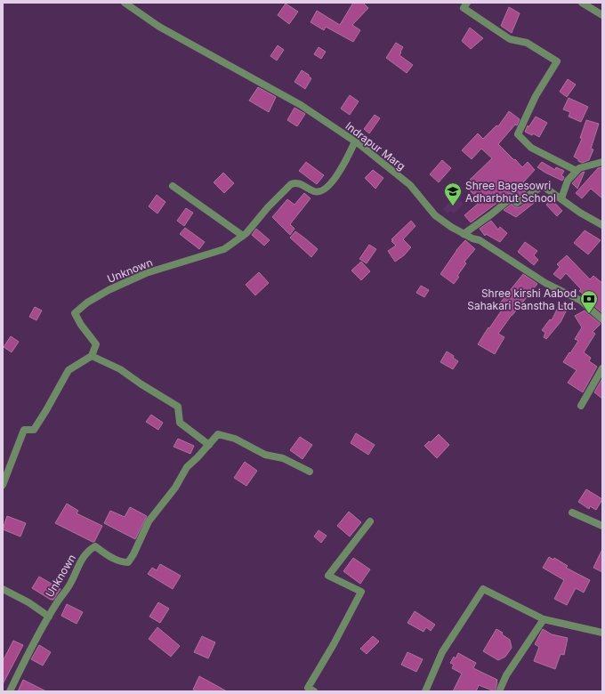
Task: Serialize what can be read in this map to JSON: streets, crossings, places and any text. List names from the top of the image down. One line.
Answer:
{"streets":{"street":["Indrapur Marg","Unknown"]},"crossings":[["Indrapur Marg","Unknown"]],"places":{"school or university":["Shree Bagesowri Adharbhut School"],"bank":["Shree kirshi Aabod Sahakari Sanstha Ltd."]}}
